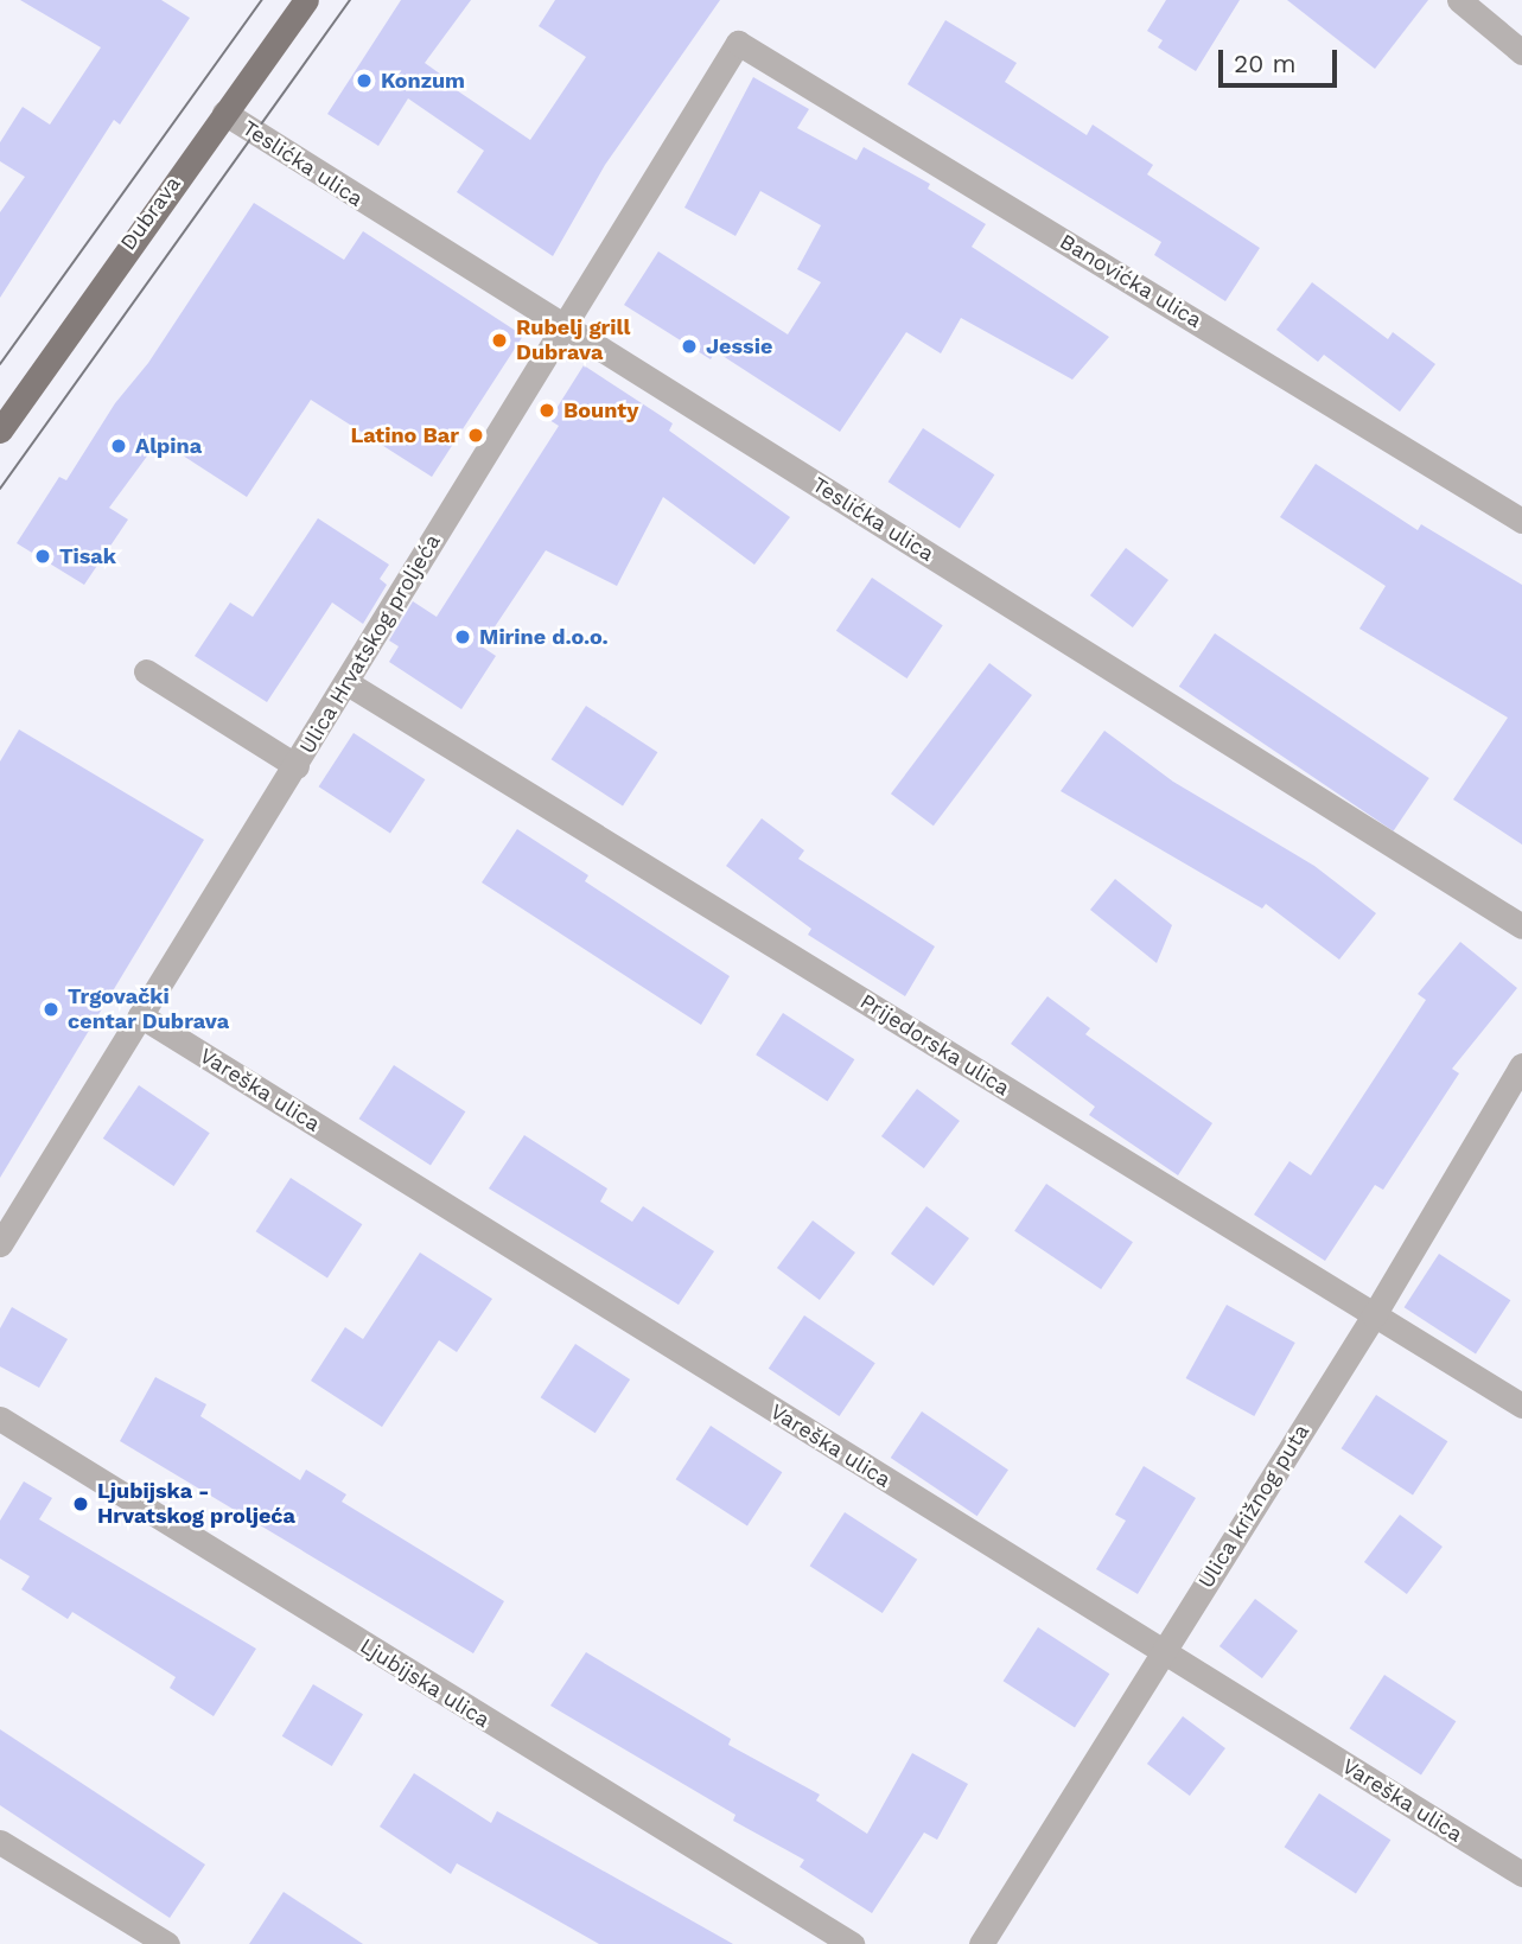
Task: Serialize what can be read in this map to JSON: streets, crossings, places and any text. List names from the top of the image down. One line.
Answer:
{"streets":{"main road":["Dubrava"],"street":["Teslićka ulica","Banovićka ulica","Ulica Hrvatskog proljeća","Prijedorska ulica","Vareška ulica","Ulica križnog puta","Ljubijska ulica"]},"crossings":[["Teslićka ulica","Dubrava"],["Teslićka ulica","Ulica Hrvatskog proljeća"],["Banovićka ulica","Ulica Hrvatskog proljeća"],["Ulica Hrvatskog proljeća","Prijedorska ulica"],["Ulica Hrvatskog proljeća","Vareška ulica"],["Prijedorska ulica","Ulica križnog puta"],["Vareška ulica","Ulica križnog puta"]],"places":["Konzum","Rubelj grill Dubrava","Jessie","Bounty","Latino Bar","Alpina","Tisak","Mirine d.o.o.","Trgovački centar Dubrava","Ljubijska - Hrvatskog proljeća"],"scale_bar":"20 m"}
